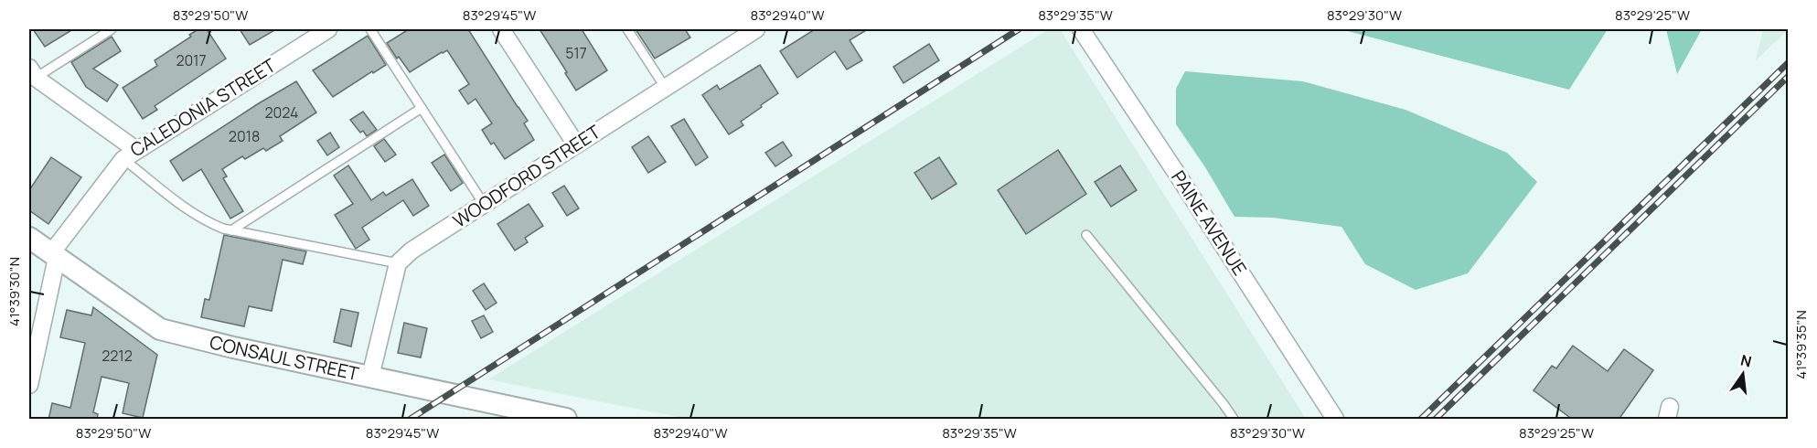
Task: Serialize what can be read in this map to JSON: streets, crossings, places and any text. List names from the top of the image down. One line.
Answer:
{"streets":{"street":["CALEDONIA STREET","WOODFORD STREET","PAINE AVENUE","CONSAUL STREET"]},"crossings":[["CALEDONIA STREET","CONSAUL STREET"]],"house_numbers":["517","2017","2024","2018","2212"],"north":"top","coordinates":["83°29'50\"W","83°29'45\"W","83°29'40\"W","83°29'35\"W","83°29'30\"W","83°29'25\"W","41°39'30\"N","41°39'35\"N"]}
